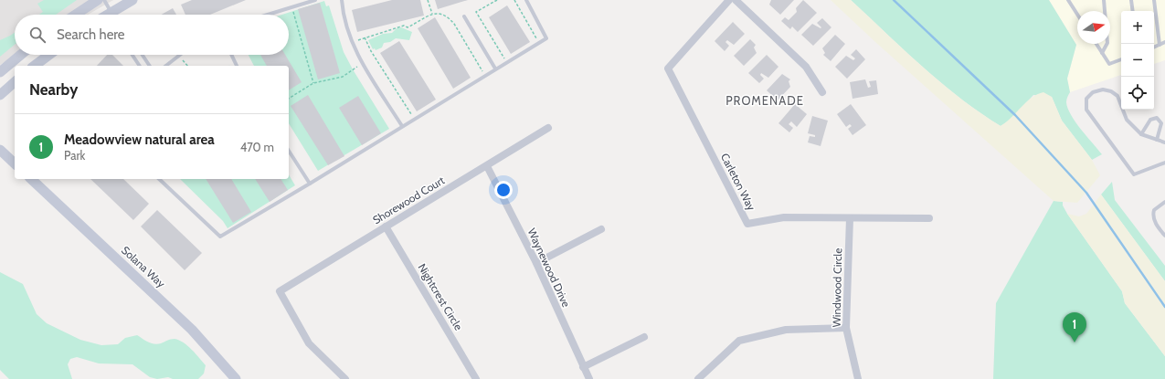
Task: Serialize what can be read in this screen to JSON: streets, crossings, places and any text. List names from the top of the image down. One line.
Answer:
{"streets":{"street":["Carleton Way","Shorewood Court","Solana Way","Waynewood Drive","Windwood Circle","Nightcrest Circle"]},"crossings":[["Carleton Way","Windwood Circle"],["Shorewood Court","Waynewood Drive"],["Shorewood Court","Nightcrest Circle"]],"districts":["PROMENADE"],"north":"right","page":{"map_buttons":["+","−"],"search":"Search here","heading":"Nearby","list":[{"mark":"1","name":"Meadowview natural area","note":"Park","value":"470 m"}],"pins":"1"}}
